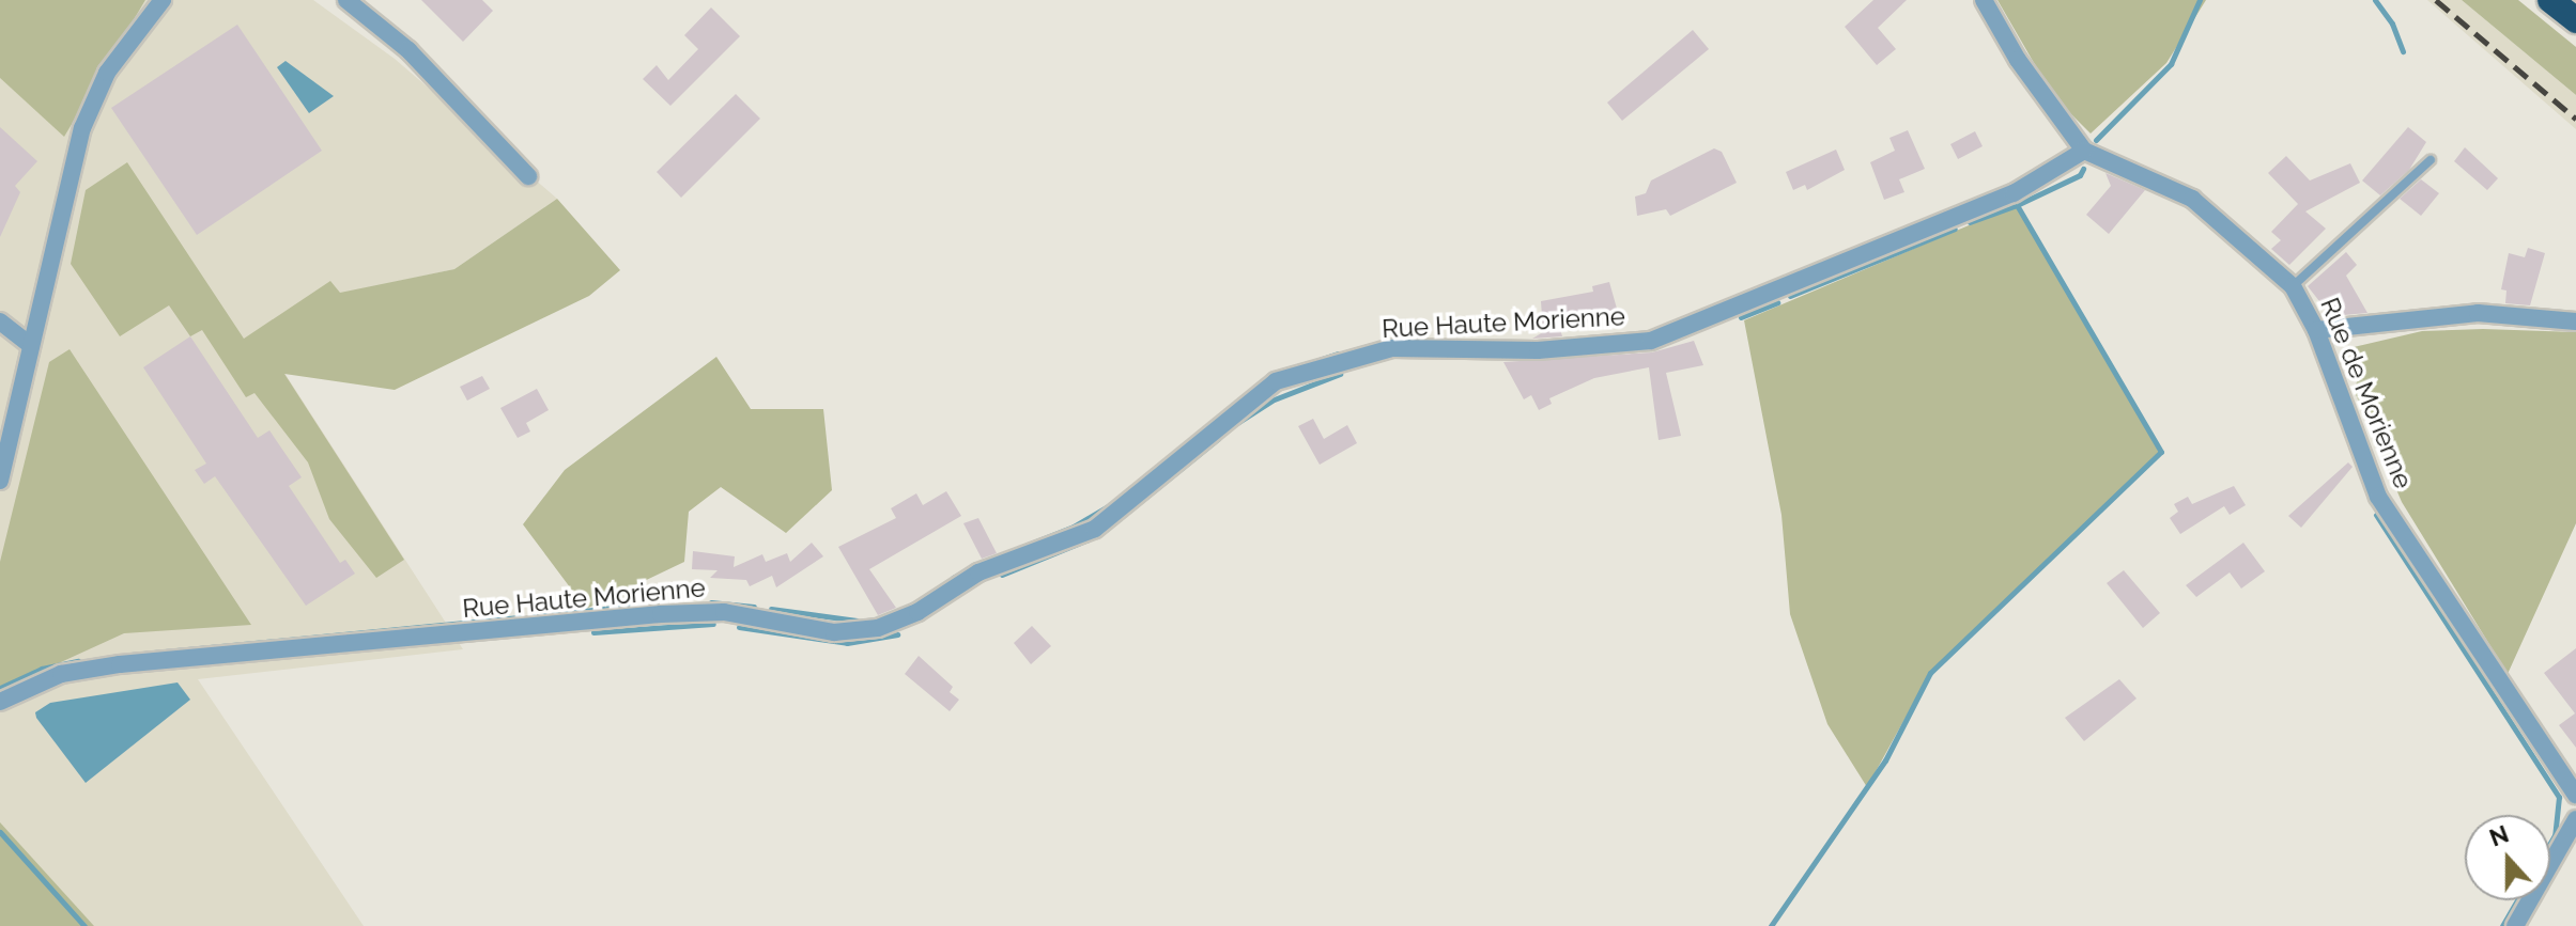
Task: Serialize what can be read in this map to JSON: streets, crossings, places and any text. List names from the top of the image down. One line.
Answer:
{"streets":{"street":["Rue Haute Morienne","Rue de Morienne"]},"crossings":[["Rue Haute Morienne","Rue de Morienne"]],"north":"top"}
